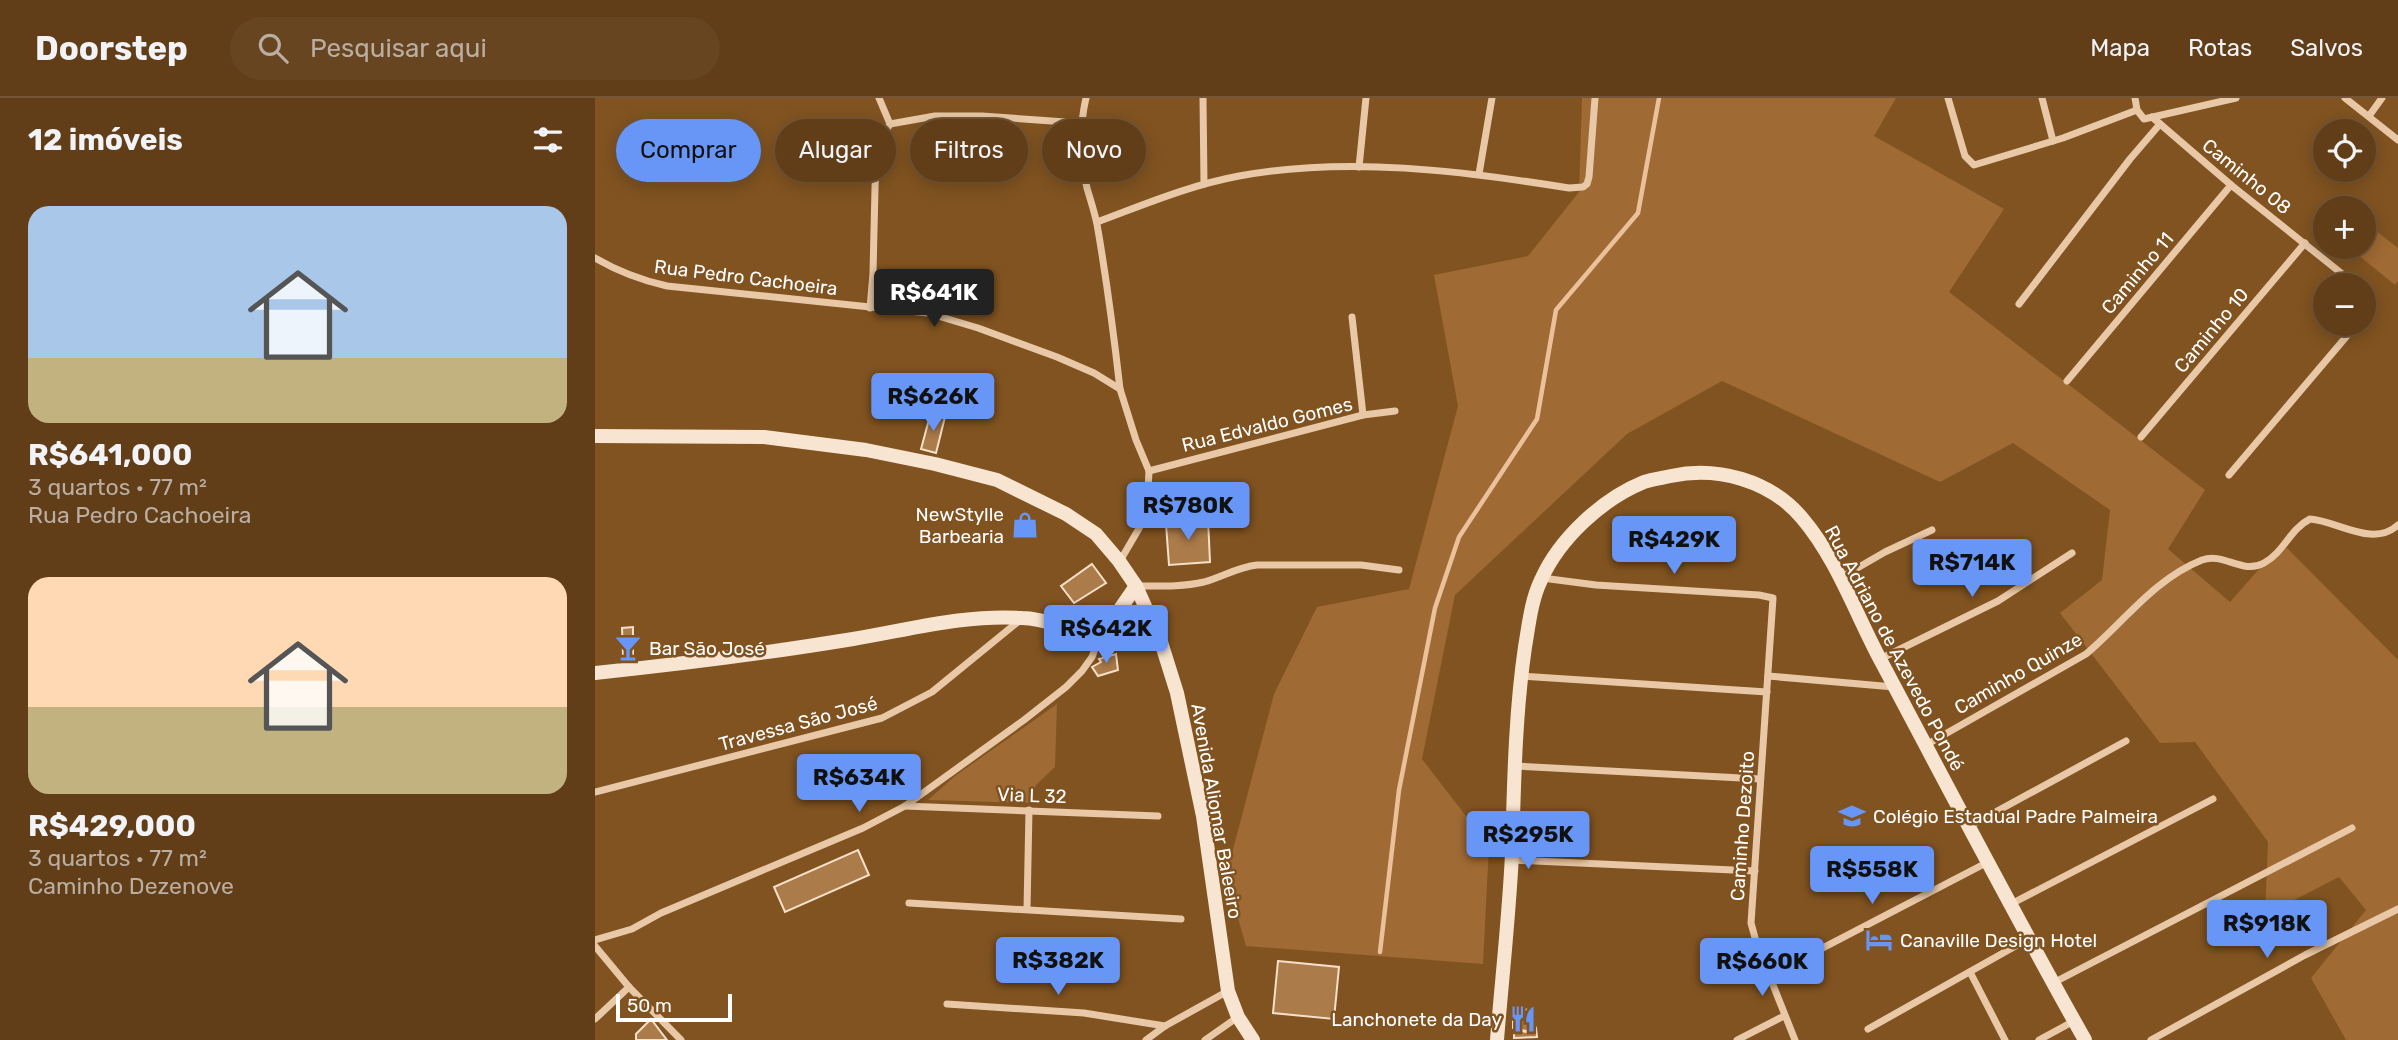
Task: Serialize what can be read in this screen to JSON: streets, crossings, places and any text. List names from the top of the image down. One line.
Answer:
{"streets":{"street":["Caminho 08","Caminho 11","Rua Pedro Cachoeira","Caminho 10","Rua Edvaldo Gomes","Rua Adriano de Azevedo Pondé","Caminho Quinze","Travessa São José","Via L 32","Avenida Aliomar Baleeiro","Caminho Dezoito"]},"crossings":[["Caminho 08","Caminho 11"],["Caminho 08","Caminho 10"],["Rua Adriano de Azevedo Pondé","Caminho Quinze"],["Rua Adriano de Azevedo Pondé","Caminho Dezoito"]],"places":{"shop":["NewStylle Barbearia"],"bar":["Bar São José"],"school or university":["Colégio Estadual Padre Palmeira"],"hotel":["Canaville Design Hotel"],"restaurant":["Lanchonete da Day"]},"scale_bar":"50 m","page":{"header":"Doorstep","search":"Pesquisar aqui","nav":["Mapa","Rotas","Salvos"],"heading":"12 imóveis","map_buttons":["+","−"],"chip":["Comprar","Alugar","Filtros","Novo"],"list":[{"name":"R$641,000","note":"3 quartos · 77 m² · Rua Pedro Cachoeira"},{"name":"R$429,000","note":"3 quartos · 77 m² · Caminho Dezenove"}],"price":["R$641K","R$626K","R$780K","R$429K","R$714K","R$642K","R$634K","R$295K","R$558K","R$918K","R$382K","R$660K"],"scale":"50 m"}}
